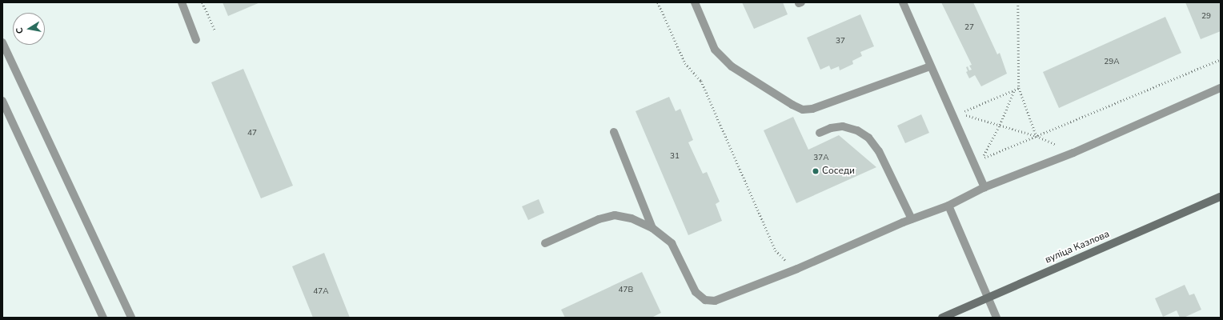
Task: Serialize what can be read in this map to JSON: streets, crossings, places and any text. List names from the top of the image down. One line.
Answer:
{"streets":{"main road":["вуліца Казлова"]},"places":["Соседи"],"house_numbers":["29","27","37","29А","47","31","37А","47В","47А"],"north":"left"}
